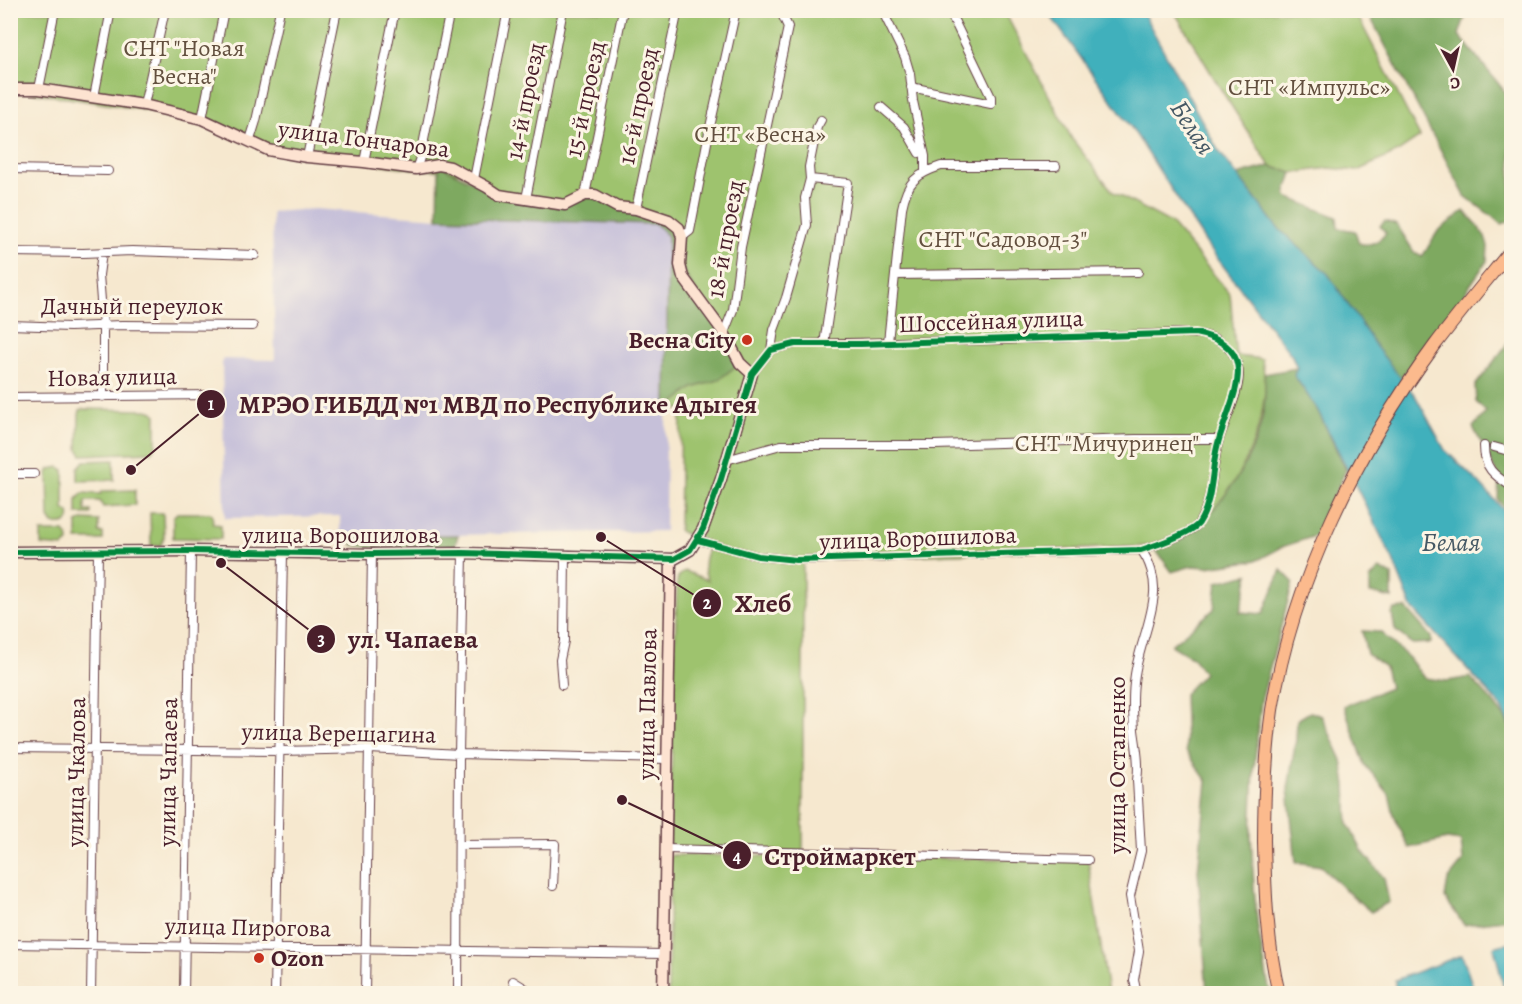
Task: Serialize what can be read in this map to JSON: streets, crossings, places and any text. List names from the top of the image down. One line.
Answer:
{"streets":{"street":["15-й проезд","14-й проезд","16-й проезд","улица Гончарова","18-й проезд","Дачный переулок","Шоссейная улица","Новая улица","улица Ворошилова","улица Павлова","улица Верещагина","улица Остапенко","улица Чкалова","улица Чапаева","улица Пирогова"]},"crossings":[["15-й проезд","улица Гончарова"],["14-й проезд","улица Гончарова"],["Шоссейная улица","улица Ворошилова"],["улица Ворошилова","улица Павлова"],["улица Ворошилова","улица Остапенко"],["улица Ворошилова","улица Чкалова"],["улица Ворошилова","улица Чапаева"],["улица Павлова","улица Верещагина"],["улица Павлова","улица Пирогова"],["улица Верещагина","улица Чкалова"],["улица Верещагина","улица Чапаева"],["улица Чкалова","улица Пирогова"],["улица Чапаева","улица Пирогова"]],"water":["Белая"],"parks":["СНТ \"Новая Весна\"","СНТ «Импульс»","СНТ «Весна»","СНТ \"Садовод-3\"","СНТ \"Мичуринец\""],"places":["Весна City","МРЭО ГИБДД №1 МВД по Республике Адыгея","Хлеб","ул. Чапаева","Строймаркет","Ozon"],"north":"bottom"}
